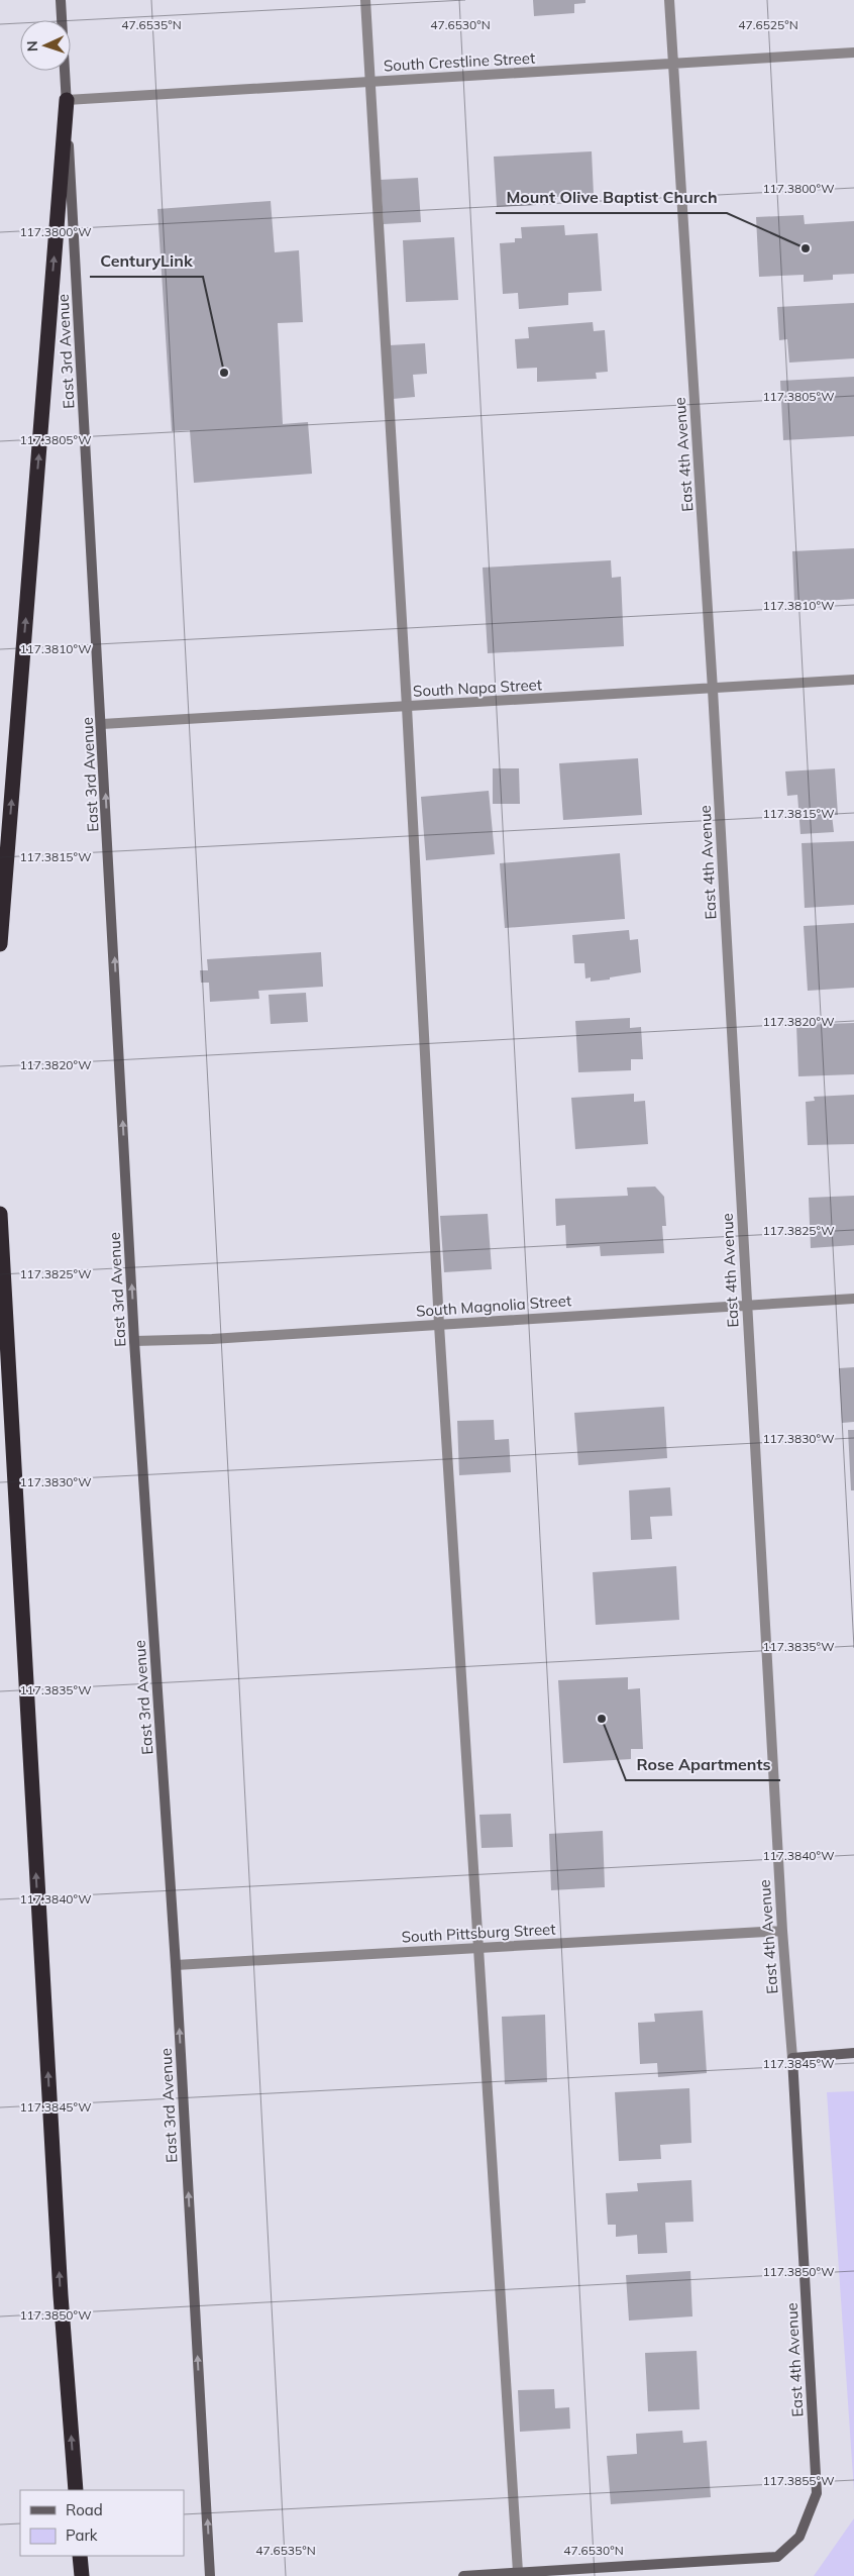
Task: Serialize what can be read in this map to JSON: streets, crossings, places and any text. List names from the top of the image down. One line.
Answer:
{"streets":{"main road":["East 3rd Avenue","East 4th Avenue"],"street":["South Crestline Street","South Napa Street","South Magnolia Street","South Pittsburg Street"]},"crossings":[["South Crestline Street","East 3rd Avenue"],["South Crestline Street","East 4th Avenue"],["East 3rd Avenue","South Napa Street"],["East 3rd Avenue","South Magnolia Street"],["East 3rd Avenue","South Pittsburg Street"],["East 4th Avenue","South Napa Street"],["East 4th Avenue","South Magnolia Street"],["East 4th Avenue","South Pittsburg Street"]],"one_way":["East 3rd Avenue"],"places":["Mount Olive Baptist Church","CenturyLink","Rose Apartments"],"legend":["Road","Park"],"north":"left","coordinates":["47.6535°N","47.6530°N","47.6525°N","117.3800°W","117.3805°W","117.3810°W","117.3815°W","117.3820°W","117.3825°W","117.3830°W","117.3835°W","117.3840°W","117.3845°W","117.3850°W","117.3855°W"]}
